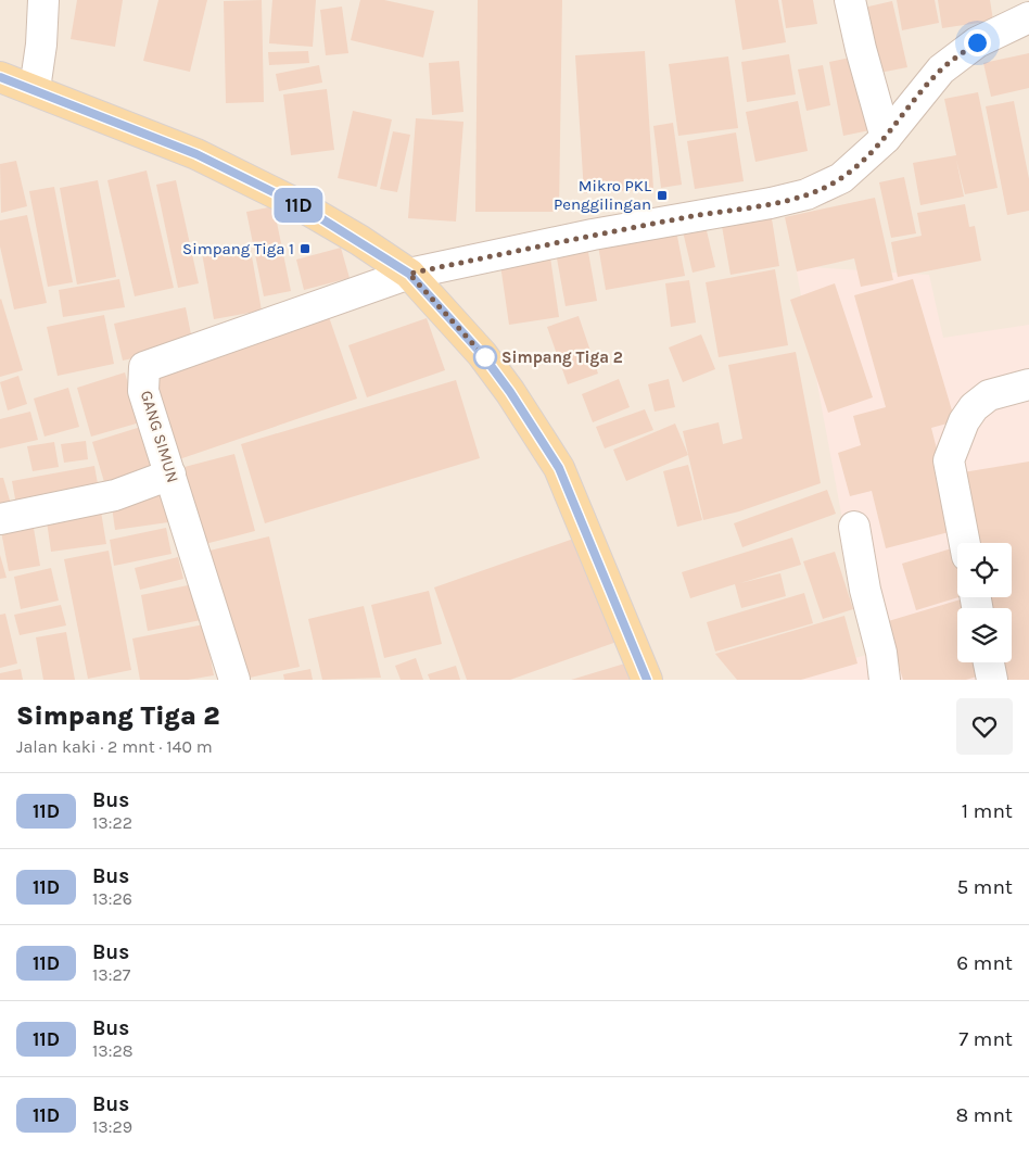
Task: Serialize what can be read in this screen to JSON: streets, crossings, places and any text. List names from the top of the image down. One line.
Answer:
{"streets":{"street":["GANG SIMUN"]},"places":{"transit":["Mikro PKL Penggilingan","Simpang Tiga 1"],"other":["Simpang Tiga 2"]},"lines":["bus line 11D"],"page":{"on_map":"11D","heading":["Simpang Tiga 2","Jalan kaki · 2 mnt · 140 m"],"list":[{"mark":"11D","name":"Bus","note":"13:22","value":"1 mnt"},{"mark":"11D","name":"Bus","note":"13:26","value":"5 mnt"},{"mark":"11D","name":"Bus","note":"13:27","value":"6 mnt"},{"mark":"11D","name":"Bus","note":"13:28","value":"7 mnt"},{"mark":"11D","name":"Bus","note":"13:29","value":"8 mnt"}]}}
